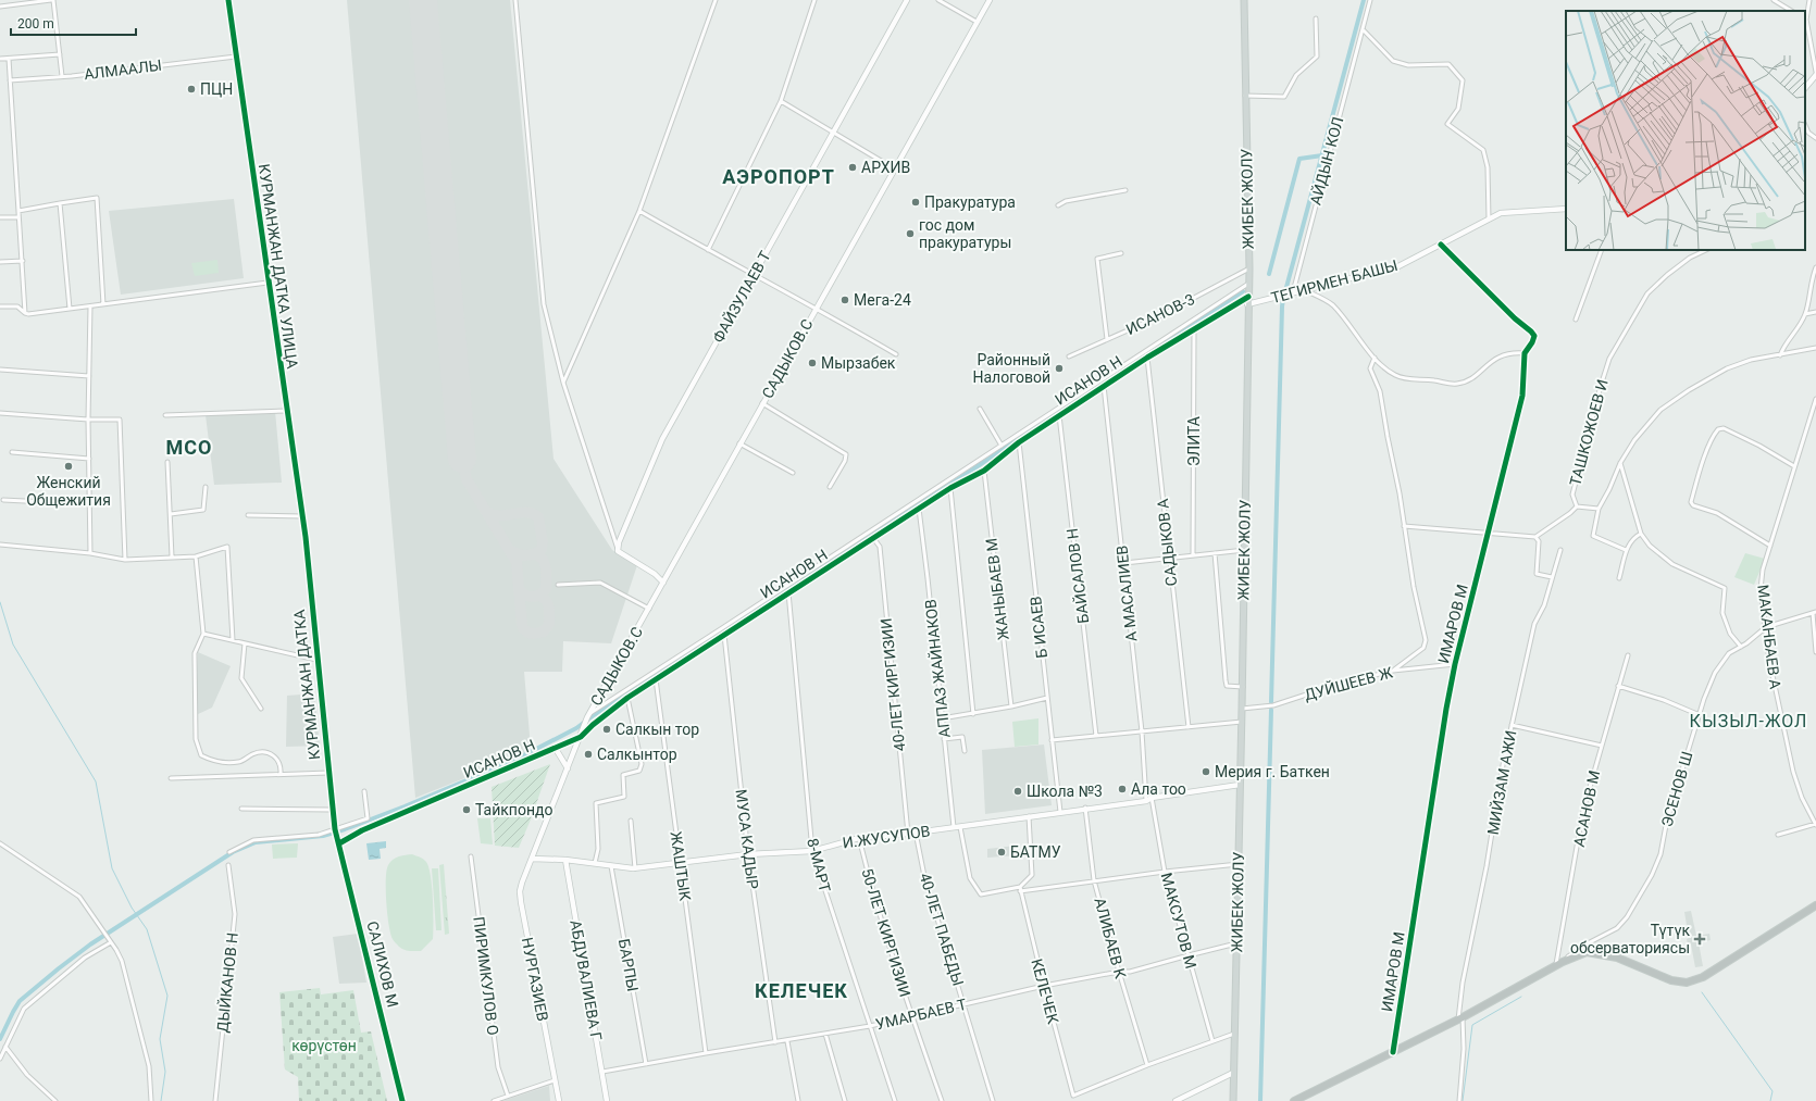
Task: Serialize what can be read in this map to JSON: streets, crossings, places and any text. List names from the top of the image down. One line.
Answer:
{"streets":{"main road":["ЖИБЕК ЖОЛУ"],"street":["АЛМААЛЫ","АЙДЫН КОЛ","КУРМАНЖАН ДАТКА УЛИЦА","ТЕГИРМЕН БАШЫ","ФАЙЗУЛАЕВ Т","ИСАНОВ-3","САДЫКОВ.С","ИСАНОВ Н","ТАШКОЖОЕВ И","ЭЛИТА","САДЫКОВ А","БАЙСАЛОВ Н","ЖАНЫБАЕВ М","А МАСАЛИЕВ","ИМАРОВ М","Б ИСАЕВ","МАКАНБАЕВ А","АППАЗ ЖАЙНАКОВ","ДУЙШЕЕВ Ж","КУРМАНЖАН ДАТКА","40-ЛЕТ КИРГИЗИИ","МИЙЗАМ АЖИ","ЭСЕНОВ Ш","АСАНОВ М","И.ЖУСУПОВ","МУСА КАДЫР","8-МАРТ","ЖАШТЫК","МАКСУТОВ М","40-ЛЕТ ПАБЕДЫ","50-ЛЕТ КИРГИЗИИ","АЛИБАЕВ К","САЛИХОВ М","БАРПЫ","ПИРИМКУЛОВ О","НУРГАЗИЕВ","АБДУВАЛИЕВА Г","ДЫЙКАНОВ Н","КЕЛЕЧЕК","УМАРБАЕВ Т"]},"crossings":[["АЛМААЛЫ","КУРМАНЖАН ДАТКА УЛИЦА"],["АЙДЫН КОЛ","ТЕГИРМЕН БАШЫ"],["ЖИБЕК ЖОЛУ","ТЕГИРМЕН БАШЫ"],["ЖИБЕК ЖОЛУ","ИСАНОВ-3"],["ЖИБЕК ЖОЛУ","ИСАНОВ Н"],["ЖИБЕК ЖОЛУ","ДУЙШЕЕВ Ж"],["ЖИБЕК ЖОЛУ","И.ЖУСУПОВ"],["ЖИБЕК ЖОЛУ","УМАРБАЕВ Т"],["КУРМАНЖАН ДАТКА УЛИЦА","КУРМАНЖАН ДАТКА"],["ТЕГИРМЕН БАШЫ","ИМАРОВ М"],["ИСАНОВ-3","ИСАНОВ Н"],["САДЫКОВ.С","ИСАНОВ Н"],["ИСАНОВ Н","ЭЛИТА"],["ИСАНОВ Н","САДЫКОВ А"],["ИСАНОВ Н","БАЙСАЛОВ Н"],["ИСАНОВ Н","ЖАНЫБАЕВ М"],["ИСАНОВ Н","А МАСАЛИЕВ"],["ИСАНОВ Н","Б ИСАЕВ"],["ИСАНОВ Н","АППАЗ ЖАЙНАКОВ"],["ИСАНОВ Н","40-ЛЕТ КИРГИЗИИ"],["ИСАНОВ Н","МУСА КАДЫР"],["ИСАНОВ Н","8-МАРТ"],["ИСАНОВ Н","ЖАШТЫК"],["ИСАНОВ Н","САЛИХОВ М"],["А МАСАЛИЕВ","И.ЖУСУПОВ"],["А МАСАЛИЕВ","МАКСУТОВ М"],["ИМАРОВ М","ДУЙШЕЕВ Ж"],["Б ИСАЕВ","И.ЖУСУПОВ"],["МАКАНБАЕВ А","ЭСЕНОВ Ш"],["АППАЗ ЖАЙНАКОВ","И.ЖУСУПОВ"],["АППАЗ ЖАЙНАКОВ","КЕЛЕЧЕК"],["КУРМАНЖАН ДАТКА","САЛИХОВ М"],["40-ЛЕТ КИРГИЗИИ","И.ЖУСУПОВ"],["ЭСЕНОВ Ш","АСАНОВ М"],["И.ЖУСУПОВ","МУСА КАДЫР"],["И.ЖУСУПОВ","8-МАРТ"],["И.ЖУСУПОВ","ЖАШТЫК"],["И.ЖУСУПОВ","МАКСУТОВ М"],["И.ЖУСУПОВ","40-ЛЕТ ПАБЕДЫ"],["И.ЖУСУПОВ","50-ЛЕТ КИРГИЗИИ"],["И.ЖУСУПОВ","АЛИБАЕВ К"],["И.ЖУСУПОВ","БАРПЫ"],["И.ЖУСУПОВ","НУРГАЗИЕВ"],["И.ЖУСУПОВ","АБДУВАЛИЕВА Г"],["МУСА КАДЫР","УМАРБАЕВ Т"],["8-МАРТ","УМАРБАЕВ Т"],["ЖАШТЫК","УМАРБАЕВ Т"],["МАКСУТОВ М","УМАРБАЕВ Т"],["40-ЛЕТ ПАБЕДЫ","УМАРБАЕВ Т"],["50-ЛЕТ КИРГИЗИИ","УМАРБАЕВ Т"],["АЛИБАЕВ К","КЕЛЕЧЕК"],["АЛИБАЕВ К","УМАРБАЕВ Т"],["БАРПЫ","УМАРБАЕВ Т"],["АБДУВАЛИЕВА Г","УМАРБАЕВ Т"],["КЕЛЕЧЕК","УМАРБАЕВ Т"]],"districts":["АЭРОПОРТ","МСО","КЫЗЫЛ-ЖОЛ","КЕЛЕЧЕК"],"parks":["көрүстөн"],"places":{"other":["ПЦН","АРХИВ","Пракуратура","гос дом пракуратуры","Мега-24","Мырзабек","Районный Налоговой","Женский Общежития","Салкын тор","Салкынтор","Мерия г. Бaткен","Ала тоо","Школа №3","Тайкпондо","БАТМУ"],"health":["Түтүк обсерваториясы"]},"scale_bar":"200 m"}
